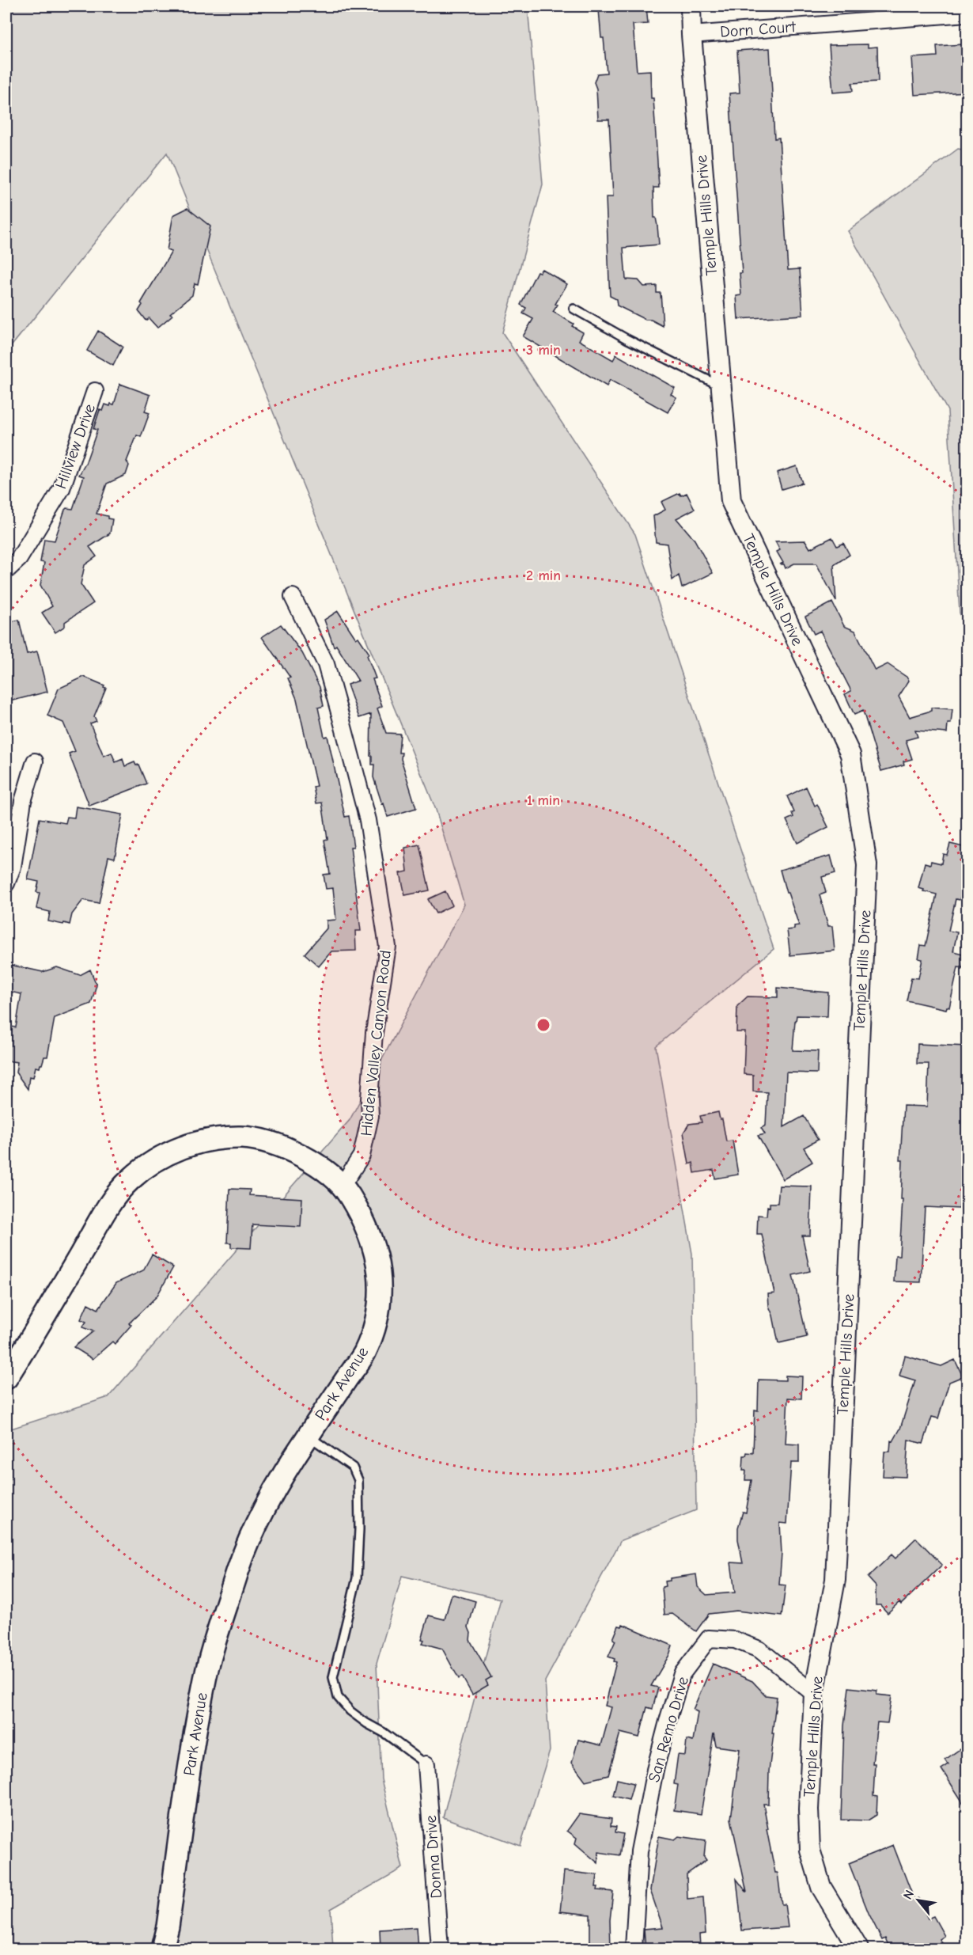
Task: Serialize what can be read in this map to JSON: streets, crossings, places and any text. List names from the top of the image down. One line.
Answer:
{"streets":{"main road":["Park Avenue"],"street":["Dorn Court","Temple Hills Drive","Hillview Drive","Hidden Valley Canyon Road","San Remo Drive","Donna Drive"]},"crossings":[["Dorn Court","Temple Hills Drive"],["Temple Hills Drive","San Remo Drive"],["Hidden Valley Canyon Road","Park Avenue"]],"north":"top left","rings":["3 min","2 min","1 min"]}
